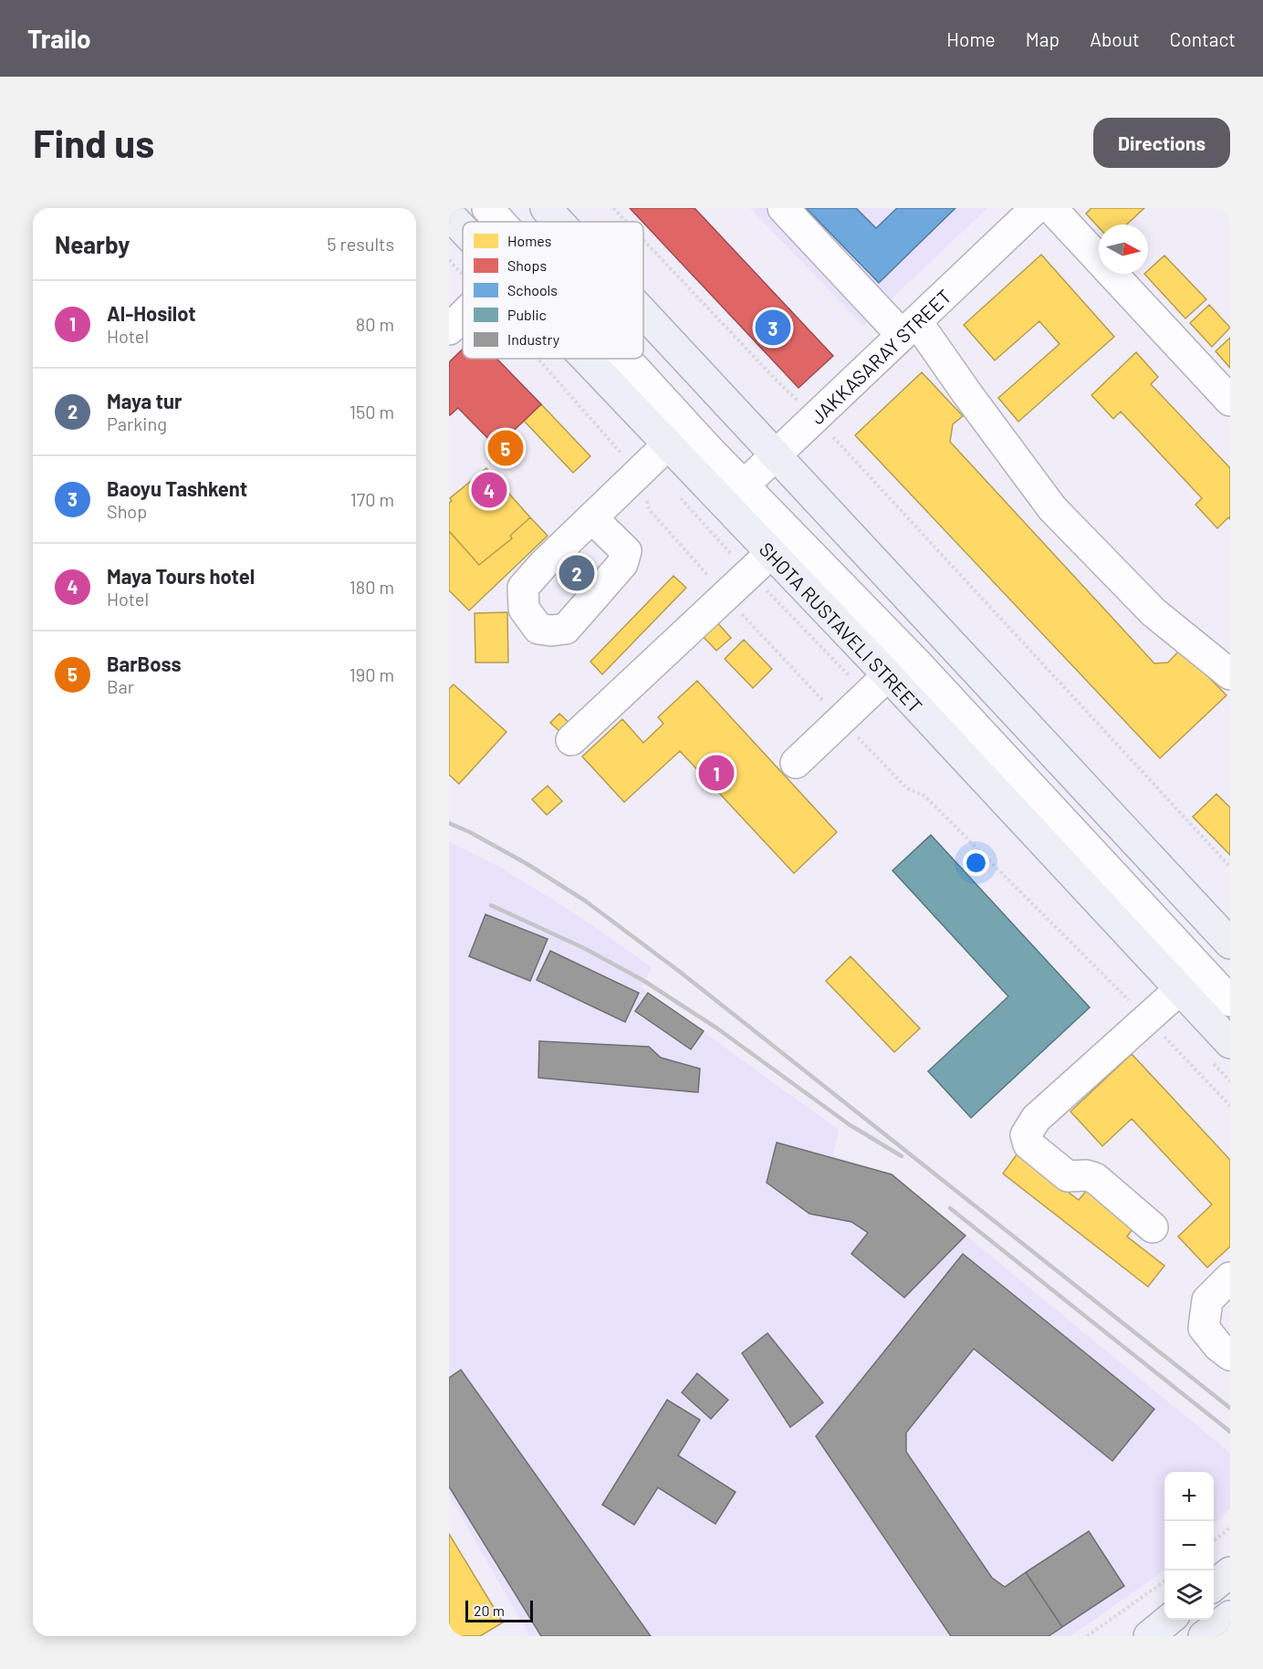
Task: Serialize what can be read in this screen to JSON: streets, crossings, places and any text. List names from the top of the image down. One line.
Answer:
{"streets":{"main road":["SHOTA RUSTAVELI STREET"],"street":["JAKKASARAY STREET"]},"crossings":[["JAKKASARAY STREET","SHOTA RUSTAVELI STREET"]],"legend":["Homes","Shops","Schools","Public","Industry"],"scale_bar":"20 m","north":"right","page":{"header":"Trailo","nav":["Home","Map","About","Contact"],"buttons":"Directions","title":"Find us","heading":["Nearby","5 results"],"list":[{"mark":"1","name":"Al-Hosilot","note":"Hotel","value":"80 m"},{"mark":"2","name":"Maya tur","note":"Parking","value":"150 m"},{"mark":"3","name":"Baoyu Tashkent","note":"Shop","value":"170 m"},{"mark":"4","name":"Maya Tours hotel","note":"Hotel","value":"180 m"},{"mark":"5","name":"BarBoss","note":"Bar","value":"190 m"}],"pins":["3","5","4","2","1"],"map_buttons":["+","−"],"scale":"20 m"}}
